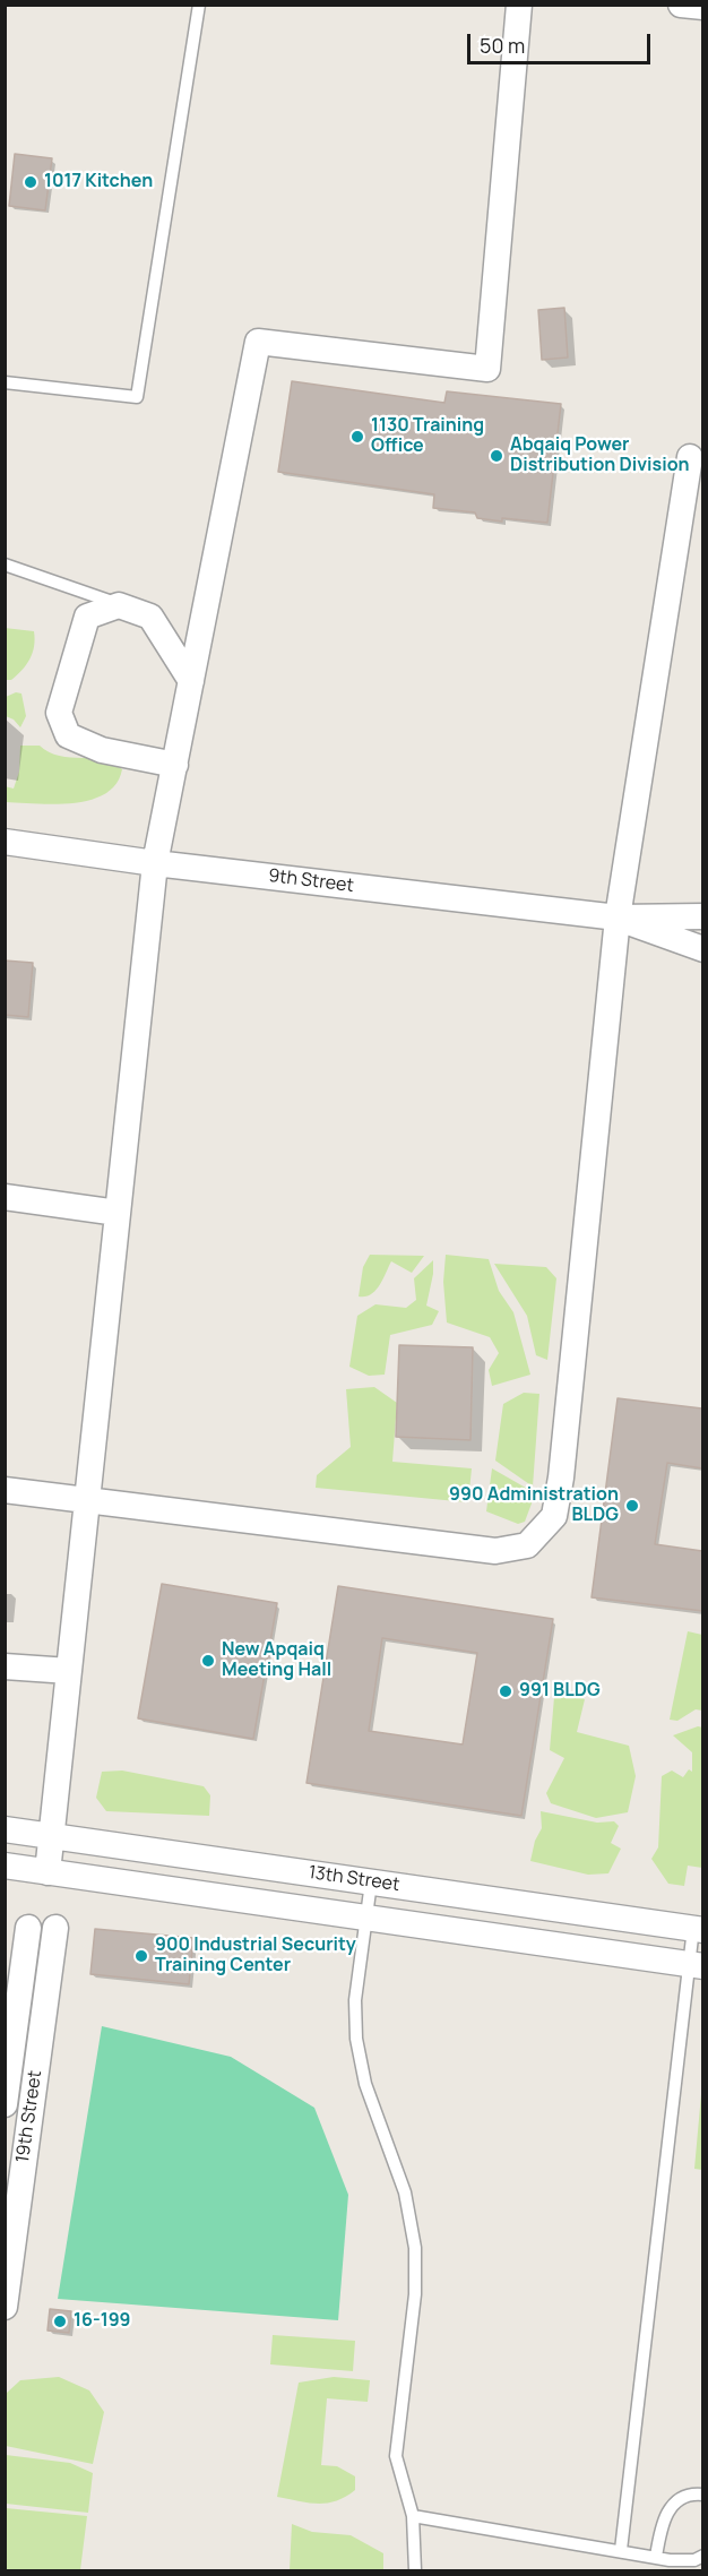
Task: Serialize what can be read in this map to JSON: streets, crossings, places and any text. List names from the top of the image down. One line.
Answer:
{"streets":{"street":["9th Street","13th Street","19th Street"]},"places":["1017 Kitchen","1130 Training Office","Abqaiq Power Distribution Division","990 Administration BLDG","New Apqaiq Meeting Hall","991 BLDG","900 Industrial Security Training Center","16-199"],"scale_bar":"50 m"}
